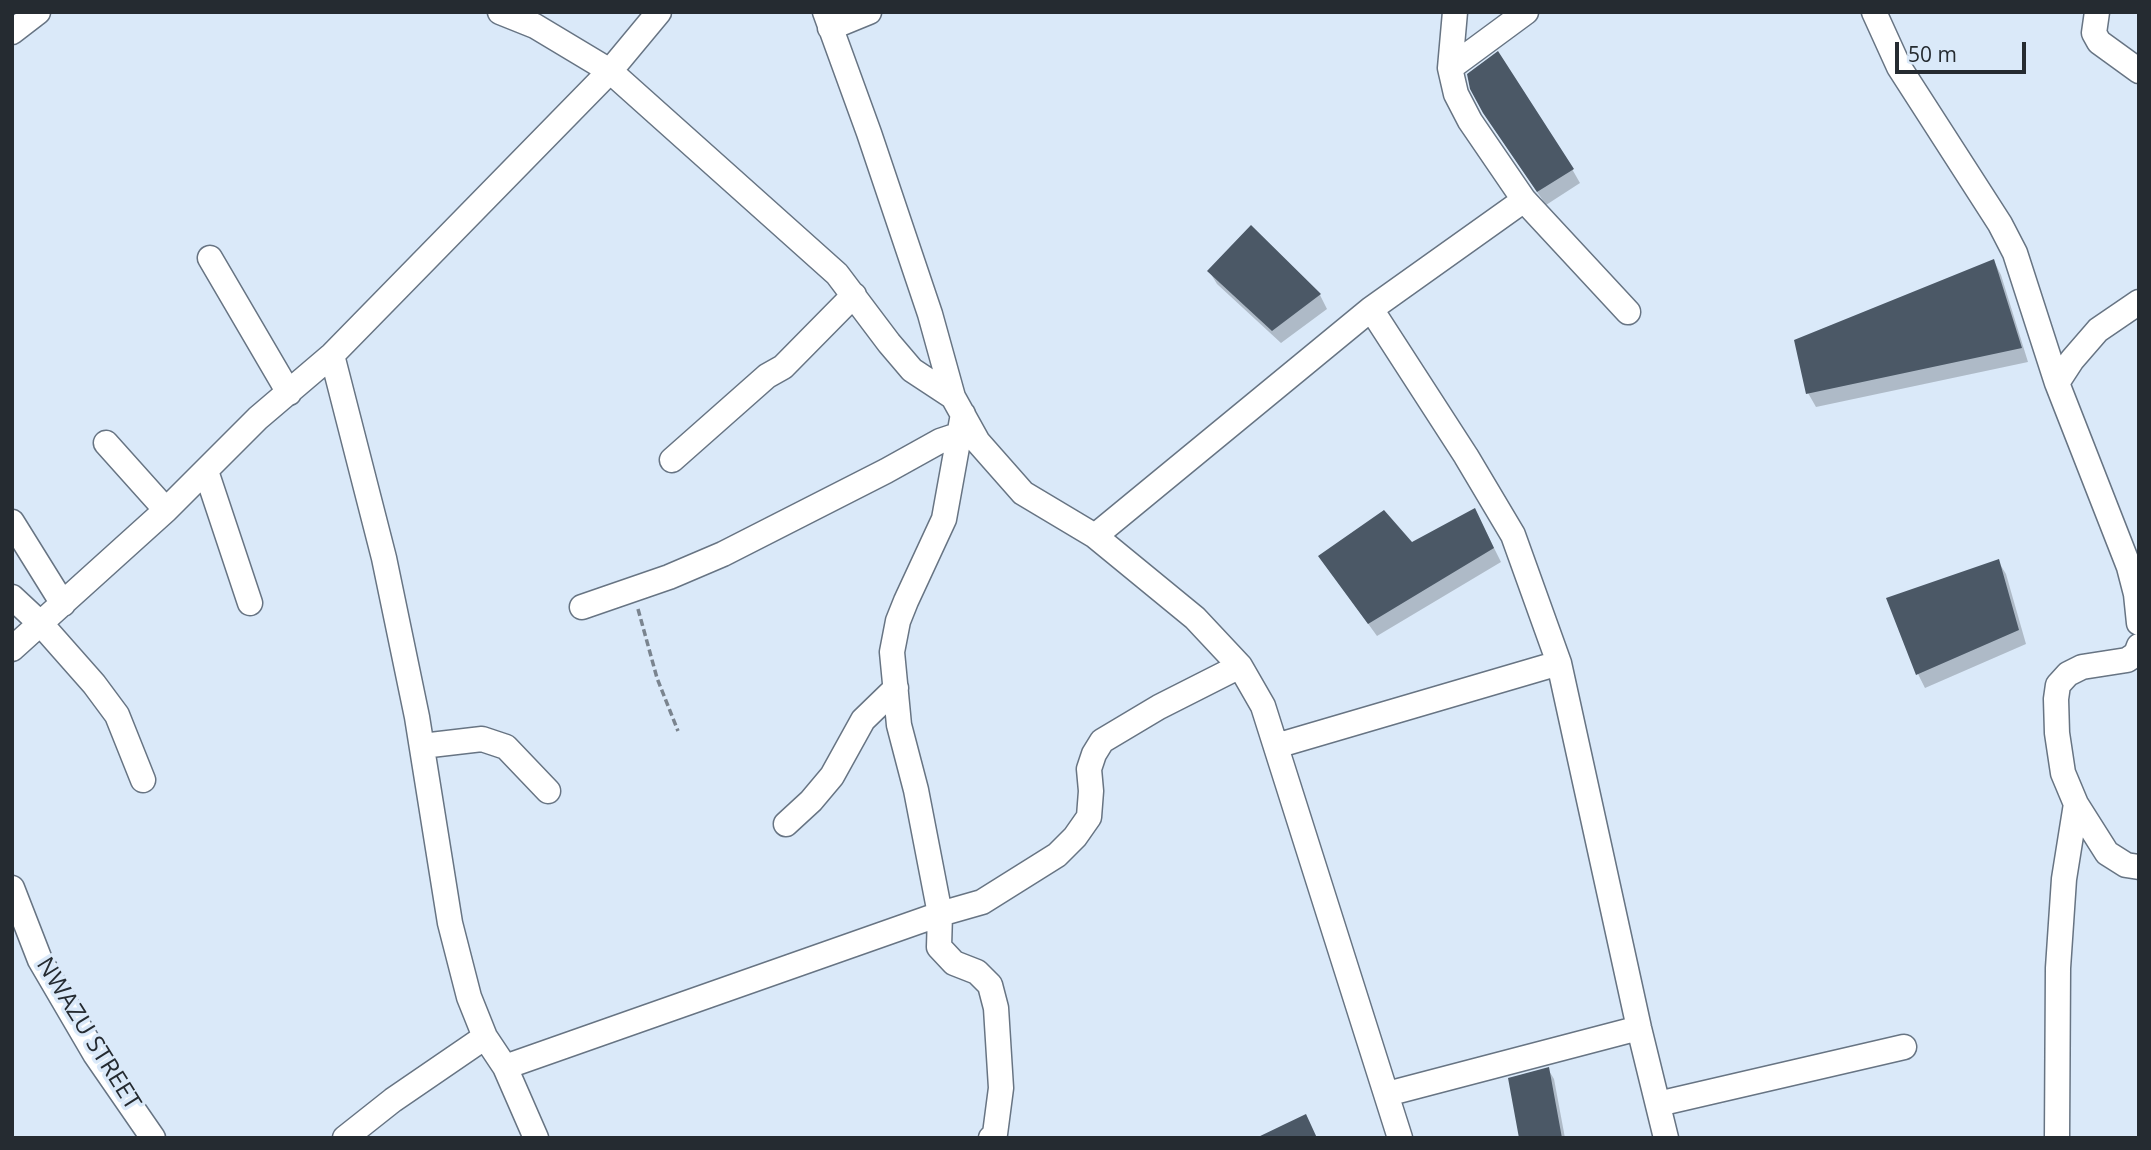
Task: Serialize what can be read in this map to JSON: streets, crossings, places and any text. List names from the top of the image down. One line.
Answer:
{"streets":{"street":["NWAZU STREET"]},"scale_bar":"50 m"}
